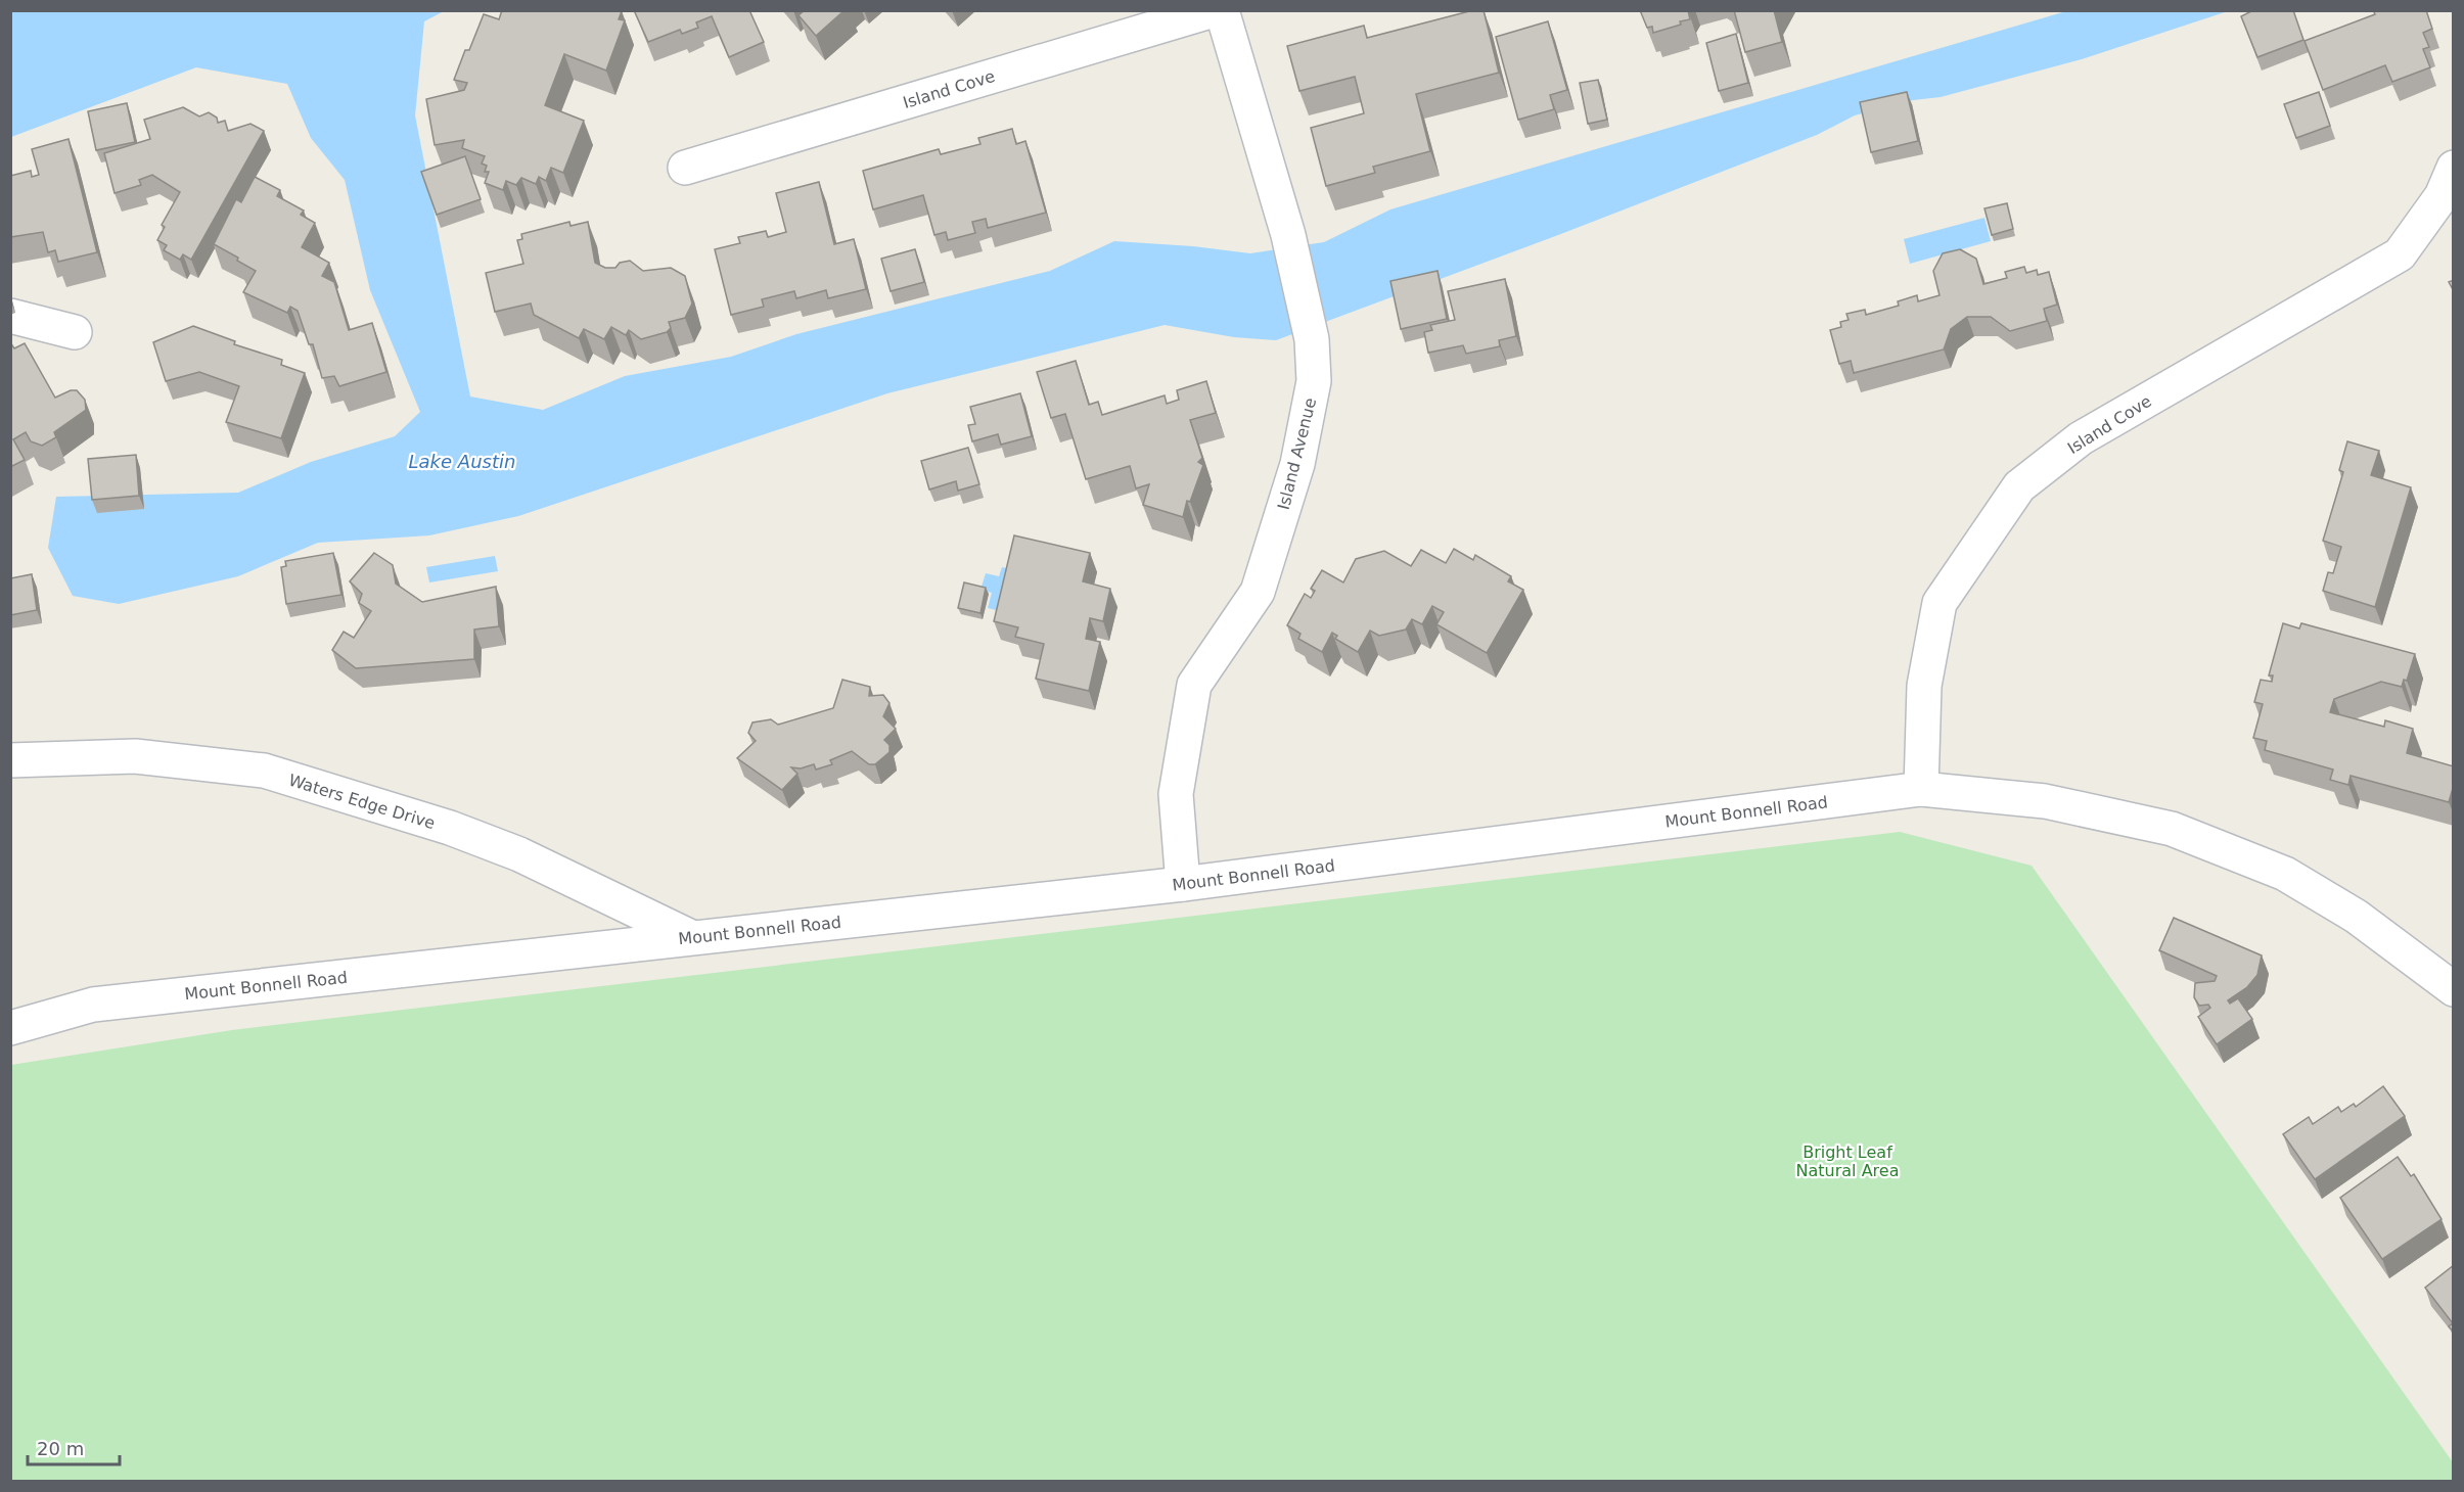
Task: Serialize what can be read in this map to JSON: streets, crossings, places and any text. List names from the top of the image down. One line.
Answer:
{"streets":{"street":["Island Cove","Island Avenue","Waters Edge Drive","Mount Bonnell Road"]},"crossings":[["Island Cove","Mount Bonnell Road"],["Island Avenue","Mount Bonnell Road"],["Waters Edge Drive","Mount Bonnell Road"]],"water":["Lake Austin"],"parks":["Bright Leaf Natural Area"],"scale_bar":"20 m"}
